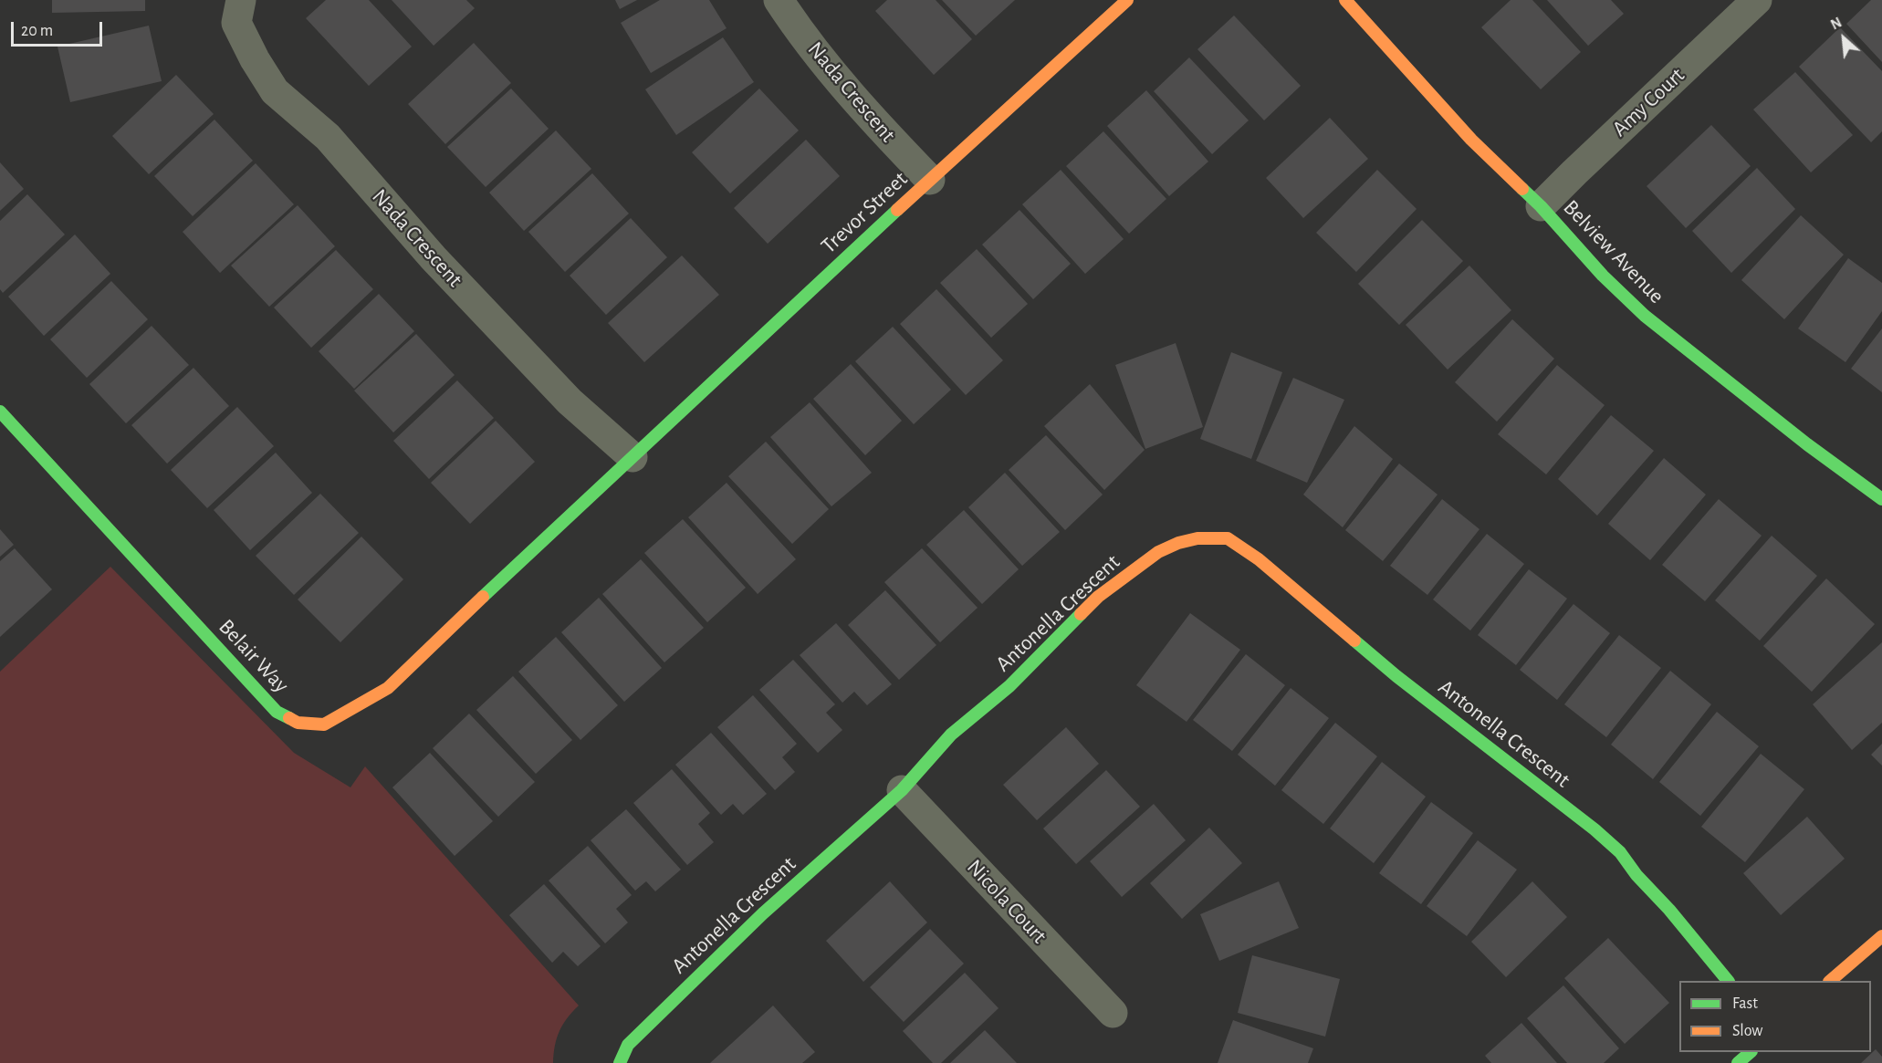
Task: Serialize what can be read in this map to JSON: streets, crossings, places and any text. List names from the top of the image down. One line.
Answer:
{"streets":{"street":["Nada Crescent","Amy Court","Trevor Street","Belview Avenue","Antonella Crescent","Belair Way","Nicola Court"]},"crossings":[["Nada Crescent","Trevor Street"],["Nada Crescent","Belair Way"],["Amy Court","Belview Avenue"],["Trevor Street","Belair Way"],["Antonella Crescent","Nicola Court"]],"legend":["Fast","Slow"],"scale_bar":"20 m","north":"top left"}
